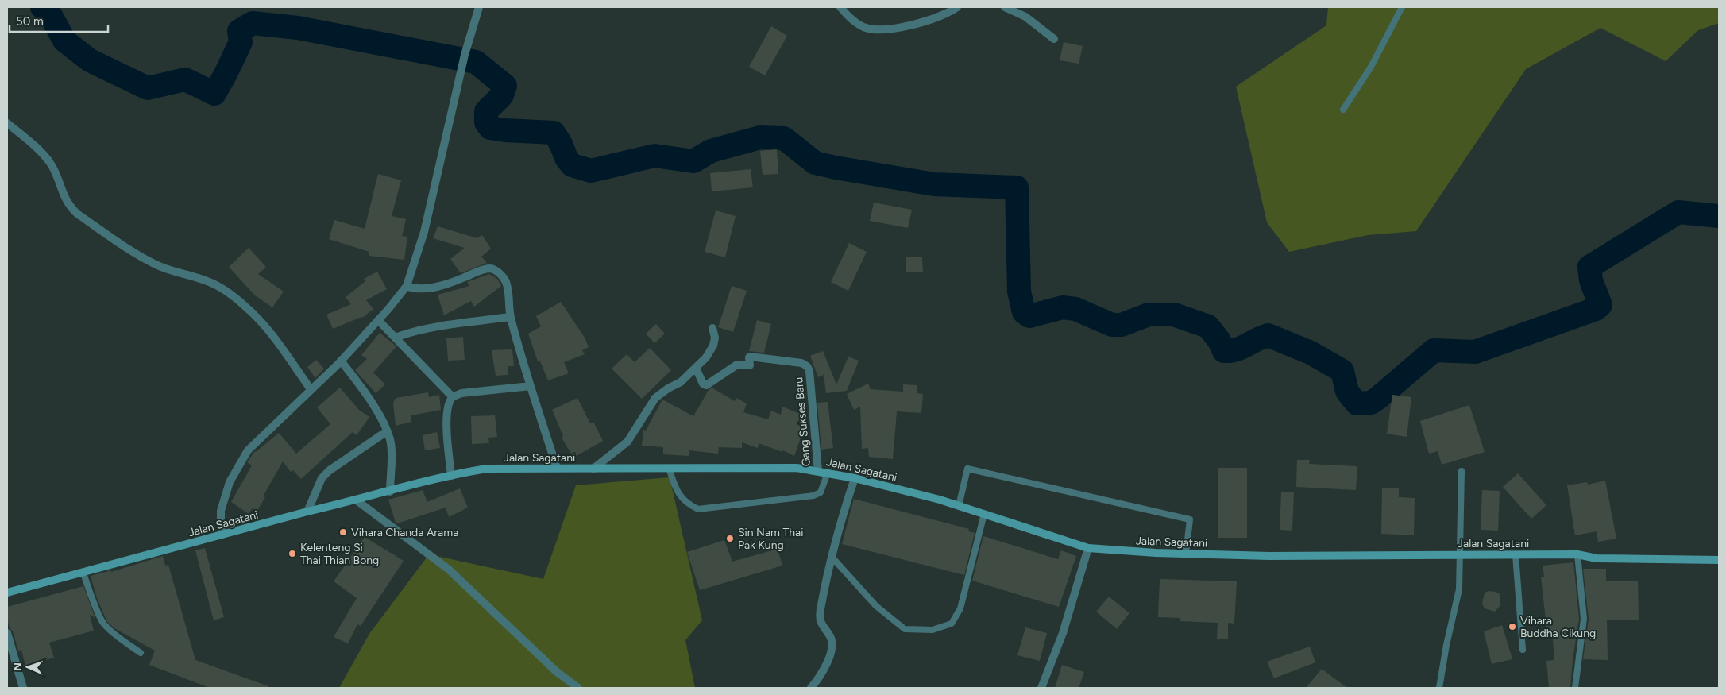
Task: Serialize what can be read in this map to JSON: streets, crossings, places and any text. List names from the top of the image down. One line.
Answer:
{"streets":{"street":["Gang Sukses Baru","Jalan Sagatani"]},"crossings":[["Gang Sukses Baru","Jalan Sagatani"]],"places":["Vihara Chanda Arama","Sin Nam Thai Pak Kung","Kelenteng Si Thai Thian Bong","Vihara Buddha Cikung"],"scale_bar":"50 m","north":"left"}
